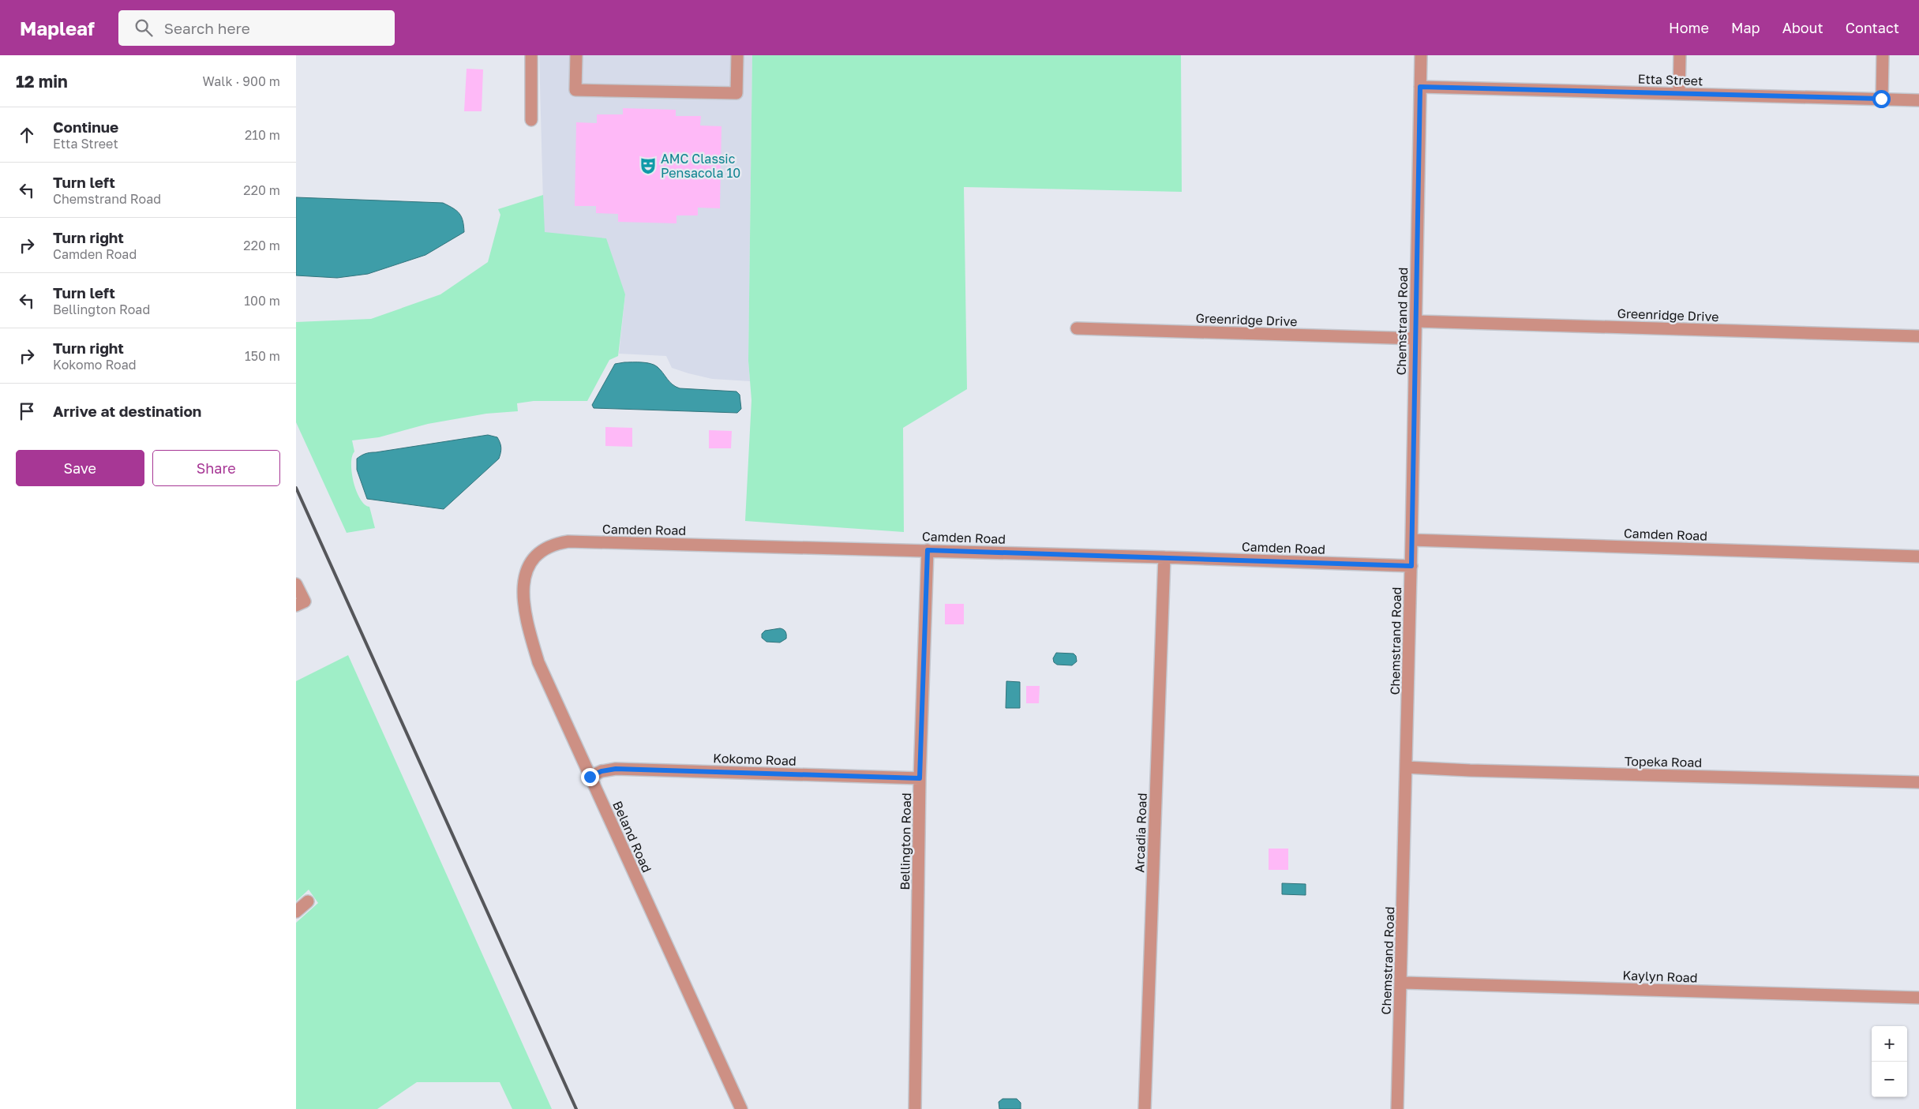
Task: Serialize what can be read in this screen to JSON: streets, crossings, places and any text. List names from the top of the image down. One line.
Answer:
{"streets":{"street":["Etta Street","Greenridge Drive","Chemstrand Road","Camden Road","Kokomo Road","Topeka Road","Arcadia Road","Beland Road","Bellington Road","Kaylyn Road"]},"crossings":[["Etta Street","Chemstrand Road"],["Greenridge Drive","Chemstrand Road"],["Chemstrand Road","Camden Road"],["Chemstrand Road","Topeka Road"],["Chemstrand Road","Kaylyn Road"],["Camden Road","Arcadia Road"],["Camden Road","Beland Road"],["Camden Road","Bellington Road"],["Kokomo Road","Beland Road"],["Kokomo Road","Bellington Road"]],"places":{"theatre":["AMC Classic Pensacola 10"]},"page":{"header":"Mapleaf","search":"Search here","nav":["Home","Map","About","Contact"],"heading":["12 min","Walk · 900 m"],"list":[["Continue","Etta Street","210 m"],["Turn left","Chemstrand Road","220 m"],["Turn right","Camden Road","220 m"],["Turn left","Bellington Road","100 m"],["Turn right","Kokomo Road","150 m"],"Arrive at destination"],"buttons":["Save","Share"],"map_buttons":["+","−"]}}
